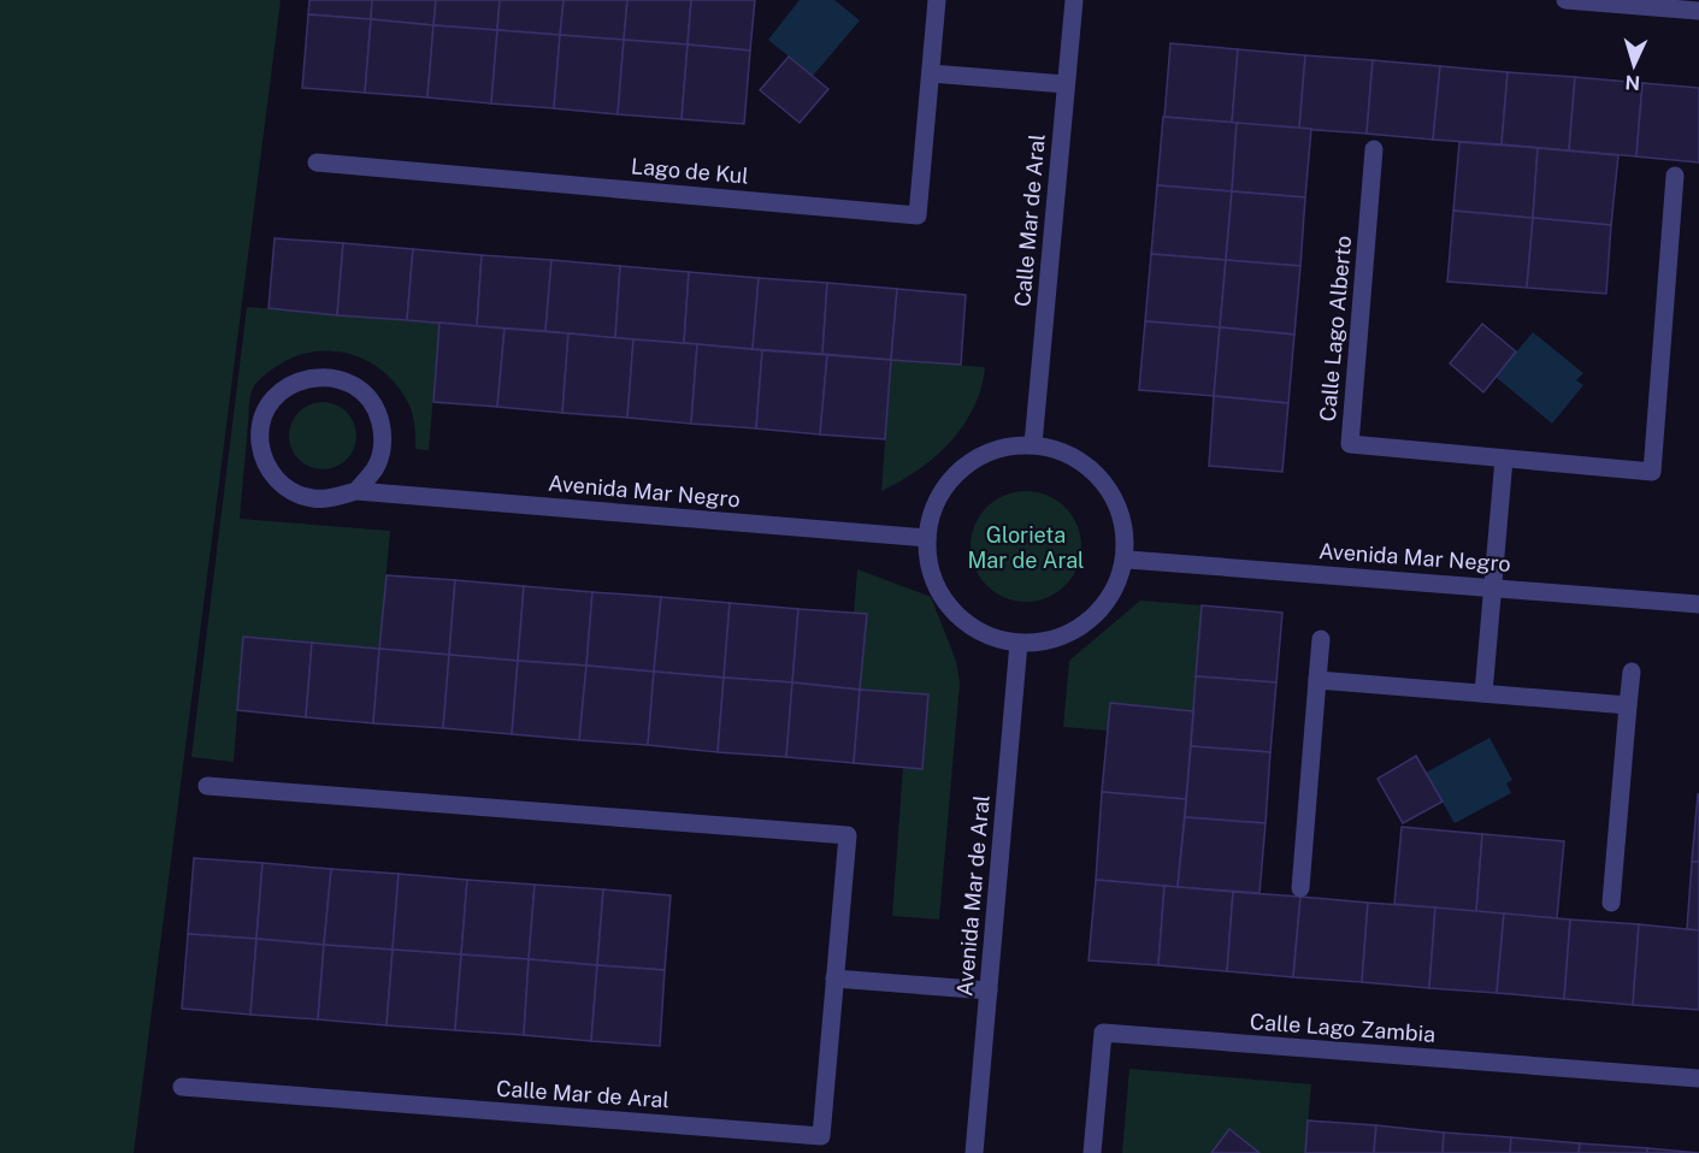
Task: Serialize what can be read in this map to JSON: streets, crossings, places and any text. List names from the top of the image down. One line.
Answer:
{"streets":{"street":["Lago de Kul","Calle Mar de Aral","Calle Lago Alberto","Avenida Mar Negro","Avenida Mar de Aral","Calle Lago Zambia"]},"crossings":[["Calle Mar de Aral","Avenida Mar Negro"],["Calle Mar de Aral","Avenida Mar de Aral"],["Avenida Mar Negro","Avenida Mar de Aral"]],"parks":["Glorieta Mar de Aral"],"north":"bottom"}
